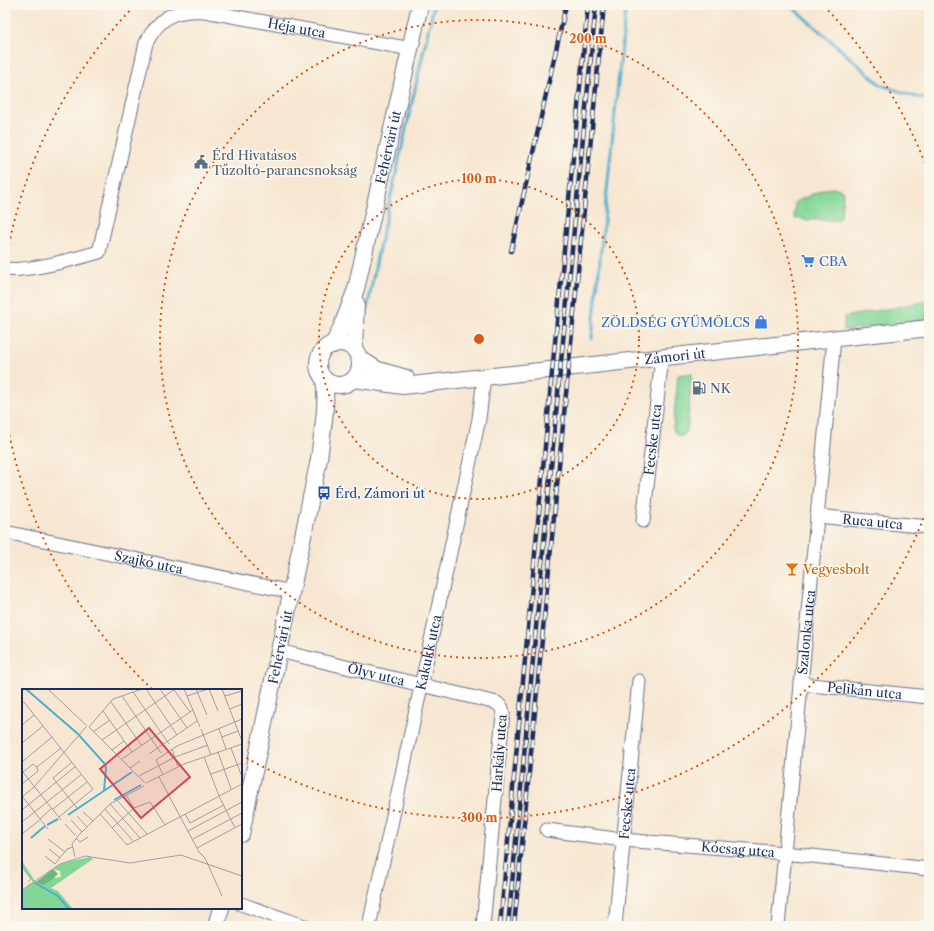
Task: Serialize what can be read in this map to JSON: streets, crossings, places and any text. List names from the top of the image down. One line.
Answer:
{"streets":{"main road":["Fehérvári út","Zámori út"],"street":["Héja utca","Fecske utca","Ruca utca","Szajkó utca","Szalonka utca","Kakukk utca","Ölyv utca","Pelikán utca","Harkály utca","Kócsag utca"]},"crossings":[["Héja utca","Fehérvári út"],["Fehérvári út","Zámori út"],["Fehérvári út","Szajkó utca"],["Fehérvári út","Ölyv utca"],["Zámori út","Fecske utca"],["Zámori út","Szalonka utca"],["Zámori út","Kakukk utca"],["Fecske utca","Kócsag utca"],["Ruca utca","Szalonka utca"],["Szalonka utca","Pelikán utca"],["Szalonka utca","Kócsag utca"],["Kakukk utca","Ölyv utca"],["Ölyv utca","Harkály utca"]],"places":{"public building":["Érd Hivatásos Tűzoltó-parancsnokság"],"supermarket":["CBA"],"shop":["ZÖLDSÉG GYÜMÖLCS"],"fuel station":["NK"],"bus stop":["Érd, Zámori út"],"bar":["Vegyesbolt"]},"rings":["200 m","100 m","300 m"]}
